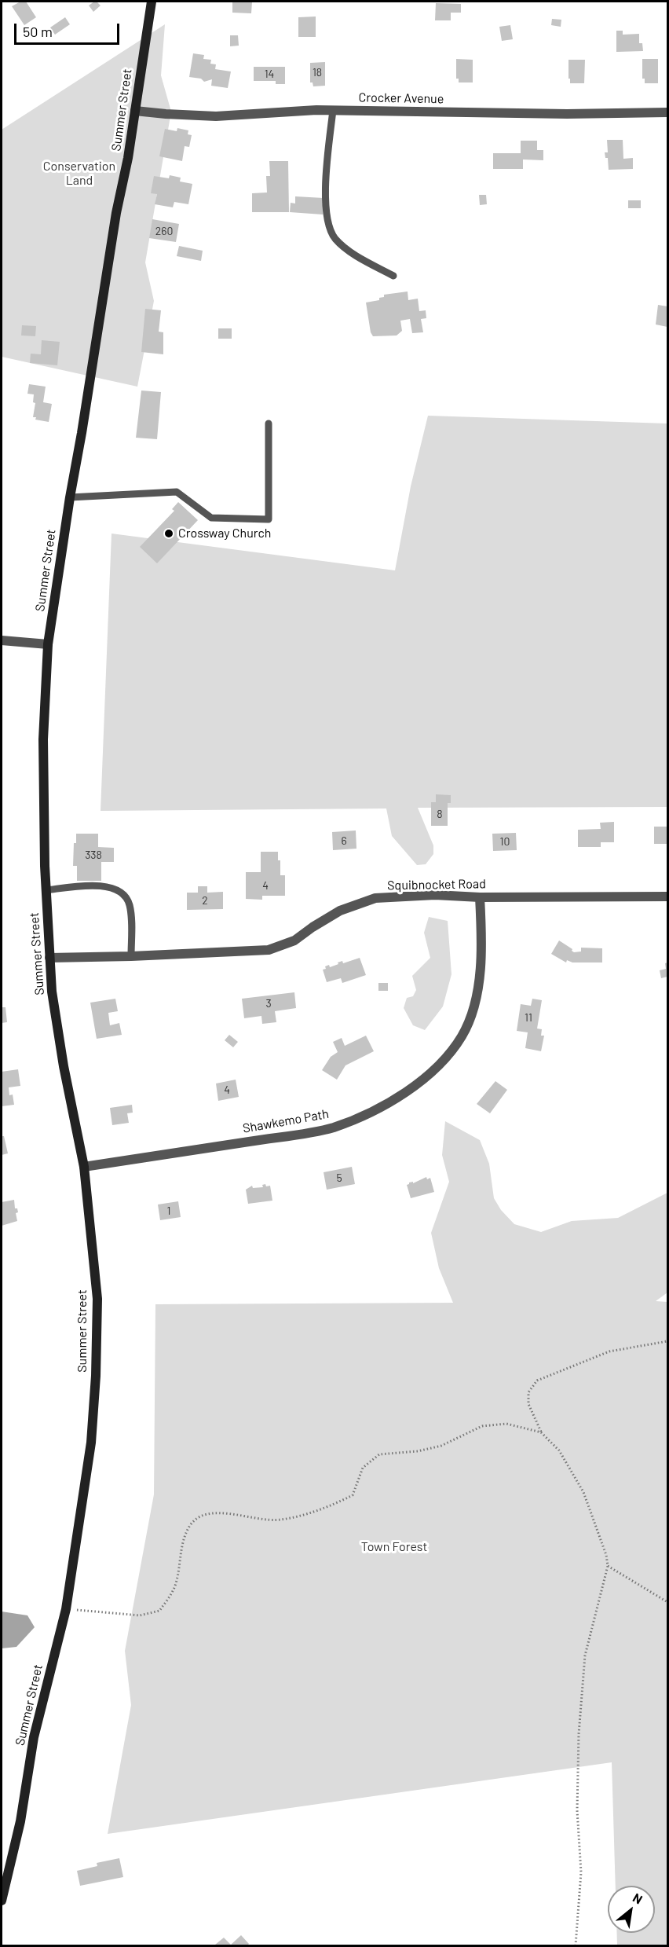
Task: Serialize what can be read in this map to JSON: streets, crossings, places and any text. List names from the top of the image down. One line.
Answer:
{"streets":{"main road":["Summer Street"],"street":["Crocker Avenue","Squibnocket Road","Shawkemo Path"]},"crossings":[["Crocker Avenue","Summer Street"],["Summer Street","Squibnocket Road"],["Summer Street","Shawkemo Path"],["Squibnocket Road","Shawkemo Path"]],"parks":["Conservation Land","Town Forest"],"places":["Crossway Church"],"house_numbers":["18","14","260","8","6","10","338","4","2","3","11","4","5","1"],"scale_bar":"50 m","north":"top right"}
